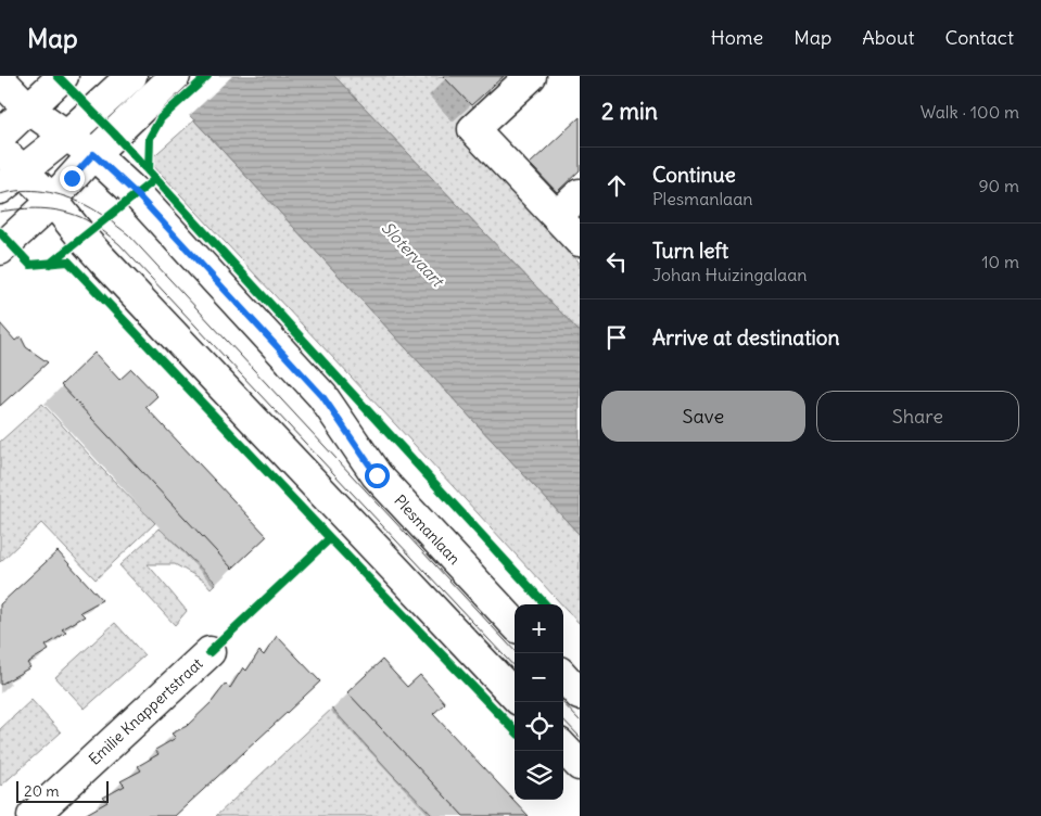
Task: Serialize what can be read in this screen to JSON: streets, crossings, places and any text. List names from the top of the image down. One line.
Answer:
{"streets":{"street":["Plesmanlaan","Emilie Knappertstraat"]},"water":["Slotervaart"],"scale_bar":"20 m","page":{"header":"Map","nav":["Home","Map","About","Contact"],"heading":["2 min","Walk · 100 m"],"list":[["Continue","Plesmanlaan","90 m"],["Turn left","Johan Huizingalaan","10 m"],"Arrive at destination"],"buttons":["Save","Share"],"map_buttons":["+","−"],"scale":"20 m"}}
